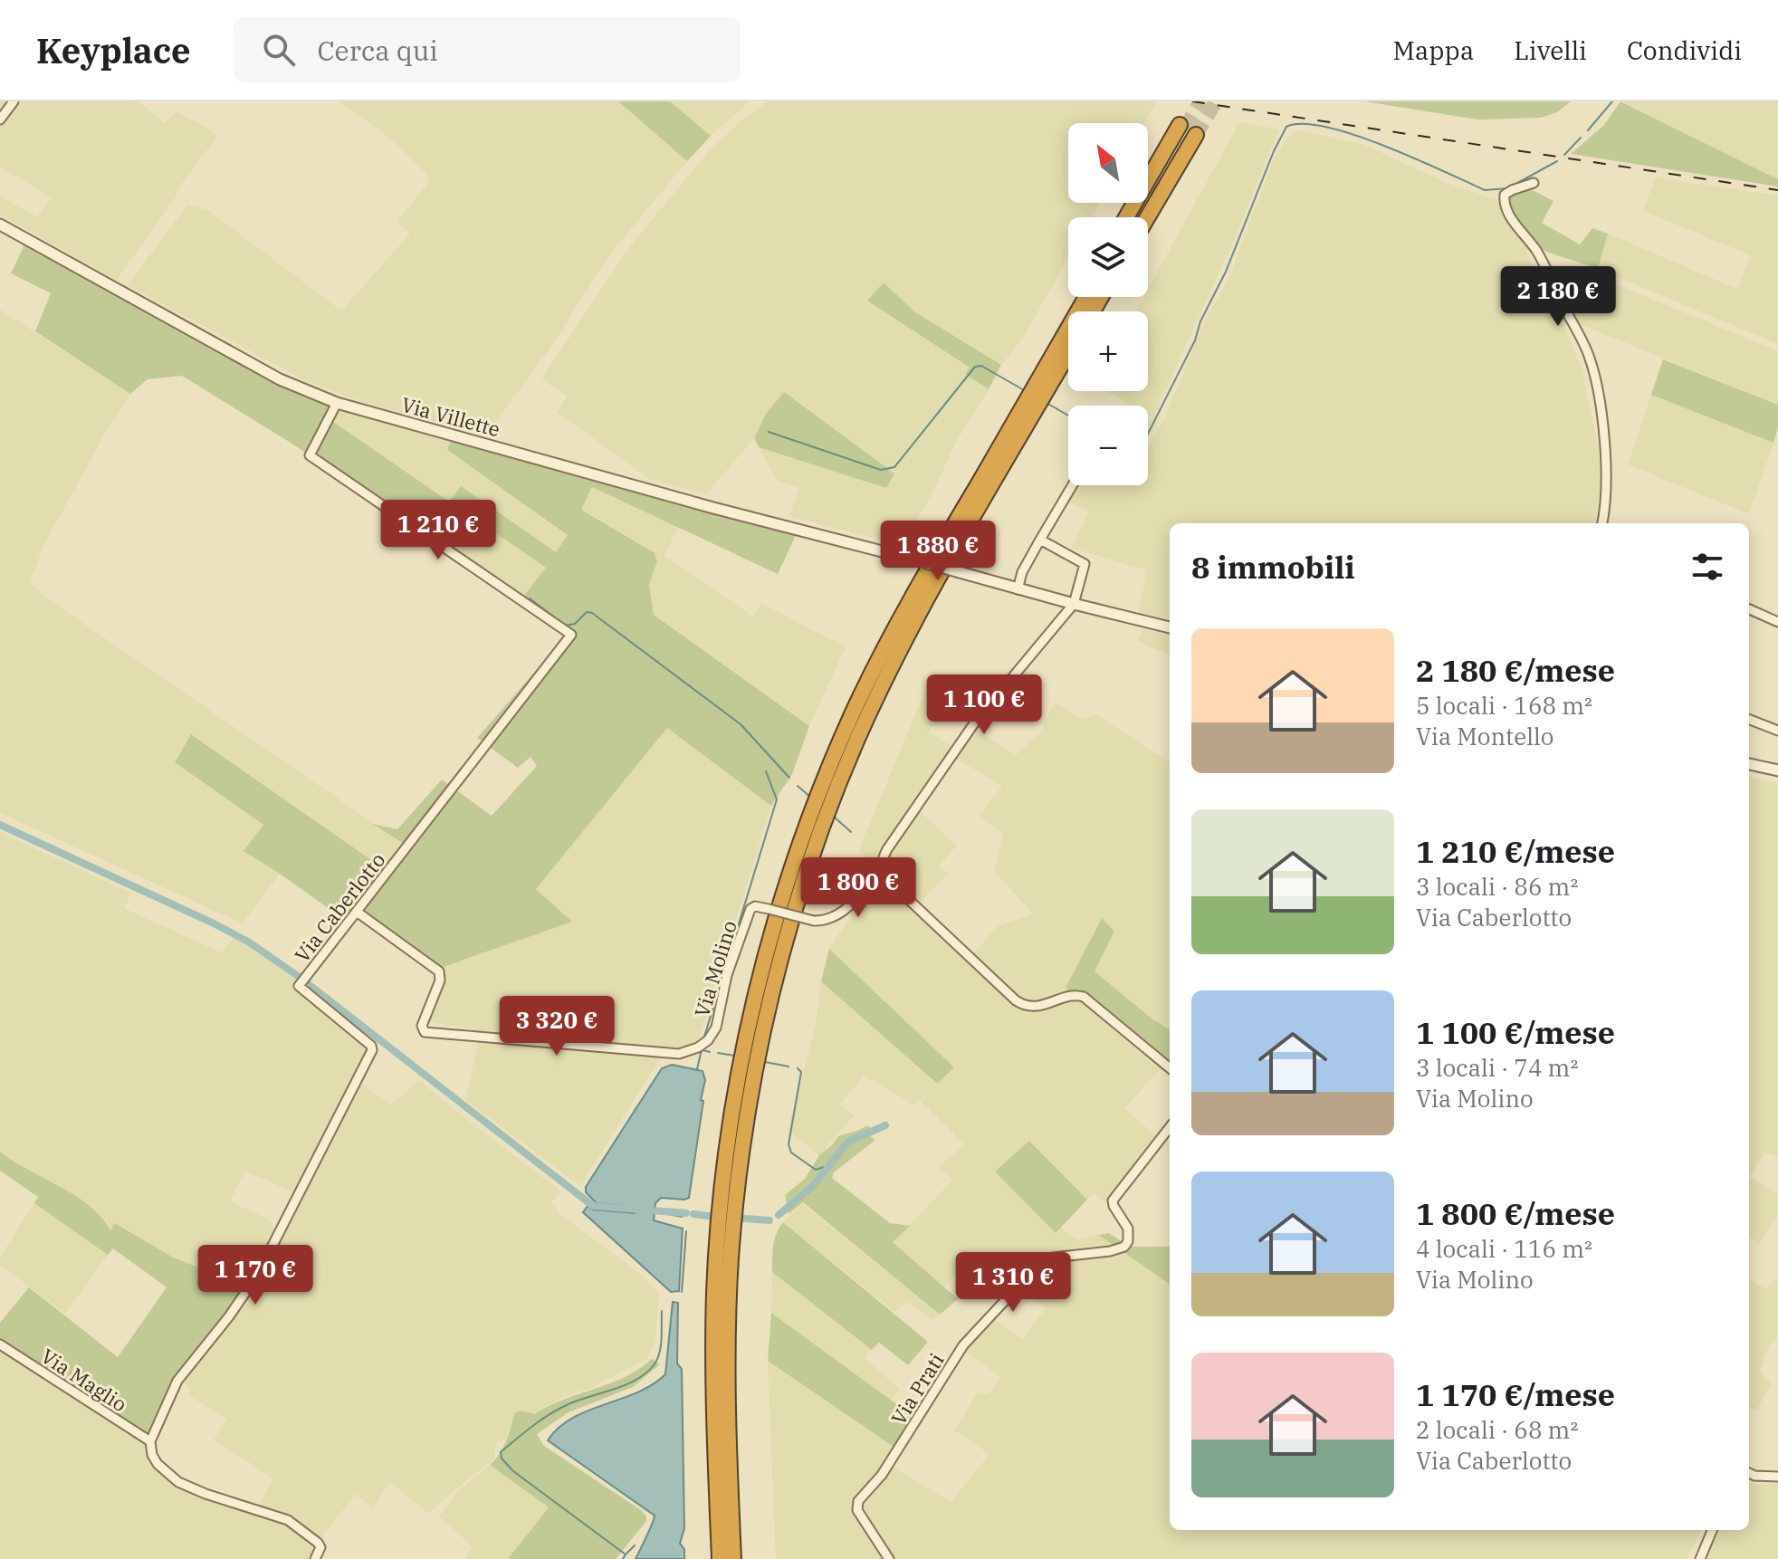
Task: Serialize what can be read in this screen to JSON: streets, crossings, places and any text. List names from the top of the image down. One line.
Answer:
{"streets":{"street":["Via Villette","Via Caberlotto","Via Molino","Via Maglio","Via Prati"]},"crossings":[["Via Villette","Via Caberlotto"],["Via Caberlotto","Via Molino"],["Via Caberlotto","Via Maglio"]],"north":"top left","page":{"header":"Keyplace","search":"Cerca qui","nav":["Mappa","Livelli","Condividi"],"map_buttons":["+","−"],"price":["2 180 €","1 210 €","1 880 €","1 100 €","1 800 €","3 320 €","1 170 €","1 310 €"],"heading":"8 immobili","list":[{"name":"2 180 €/mese","note":"5 locali · 168 m² · Via Montello"},{"name":"1 210 €/mese","note":"3 locali · 86 m² · Via Caberlotto"},{"name":"1 100 €/mese","note":"3 locali · 74 m² · Via Molino"},{"name":"1 800 €/mese","note":"4 locali · 116 m² · Via Molino"},{"name":"1 170 €/mese","note":"2 locali · 68 m² · Via Caberlotto"}]}}
